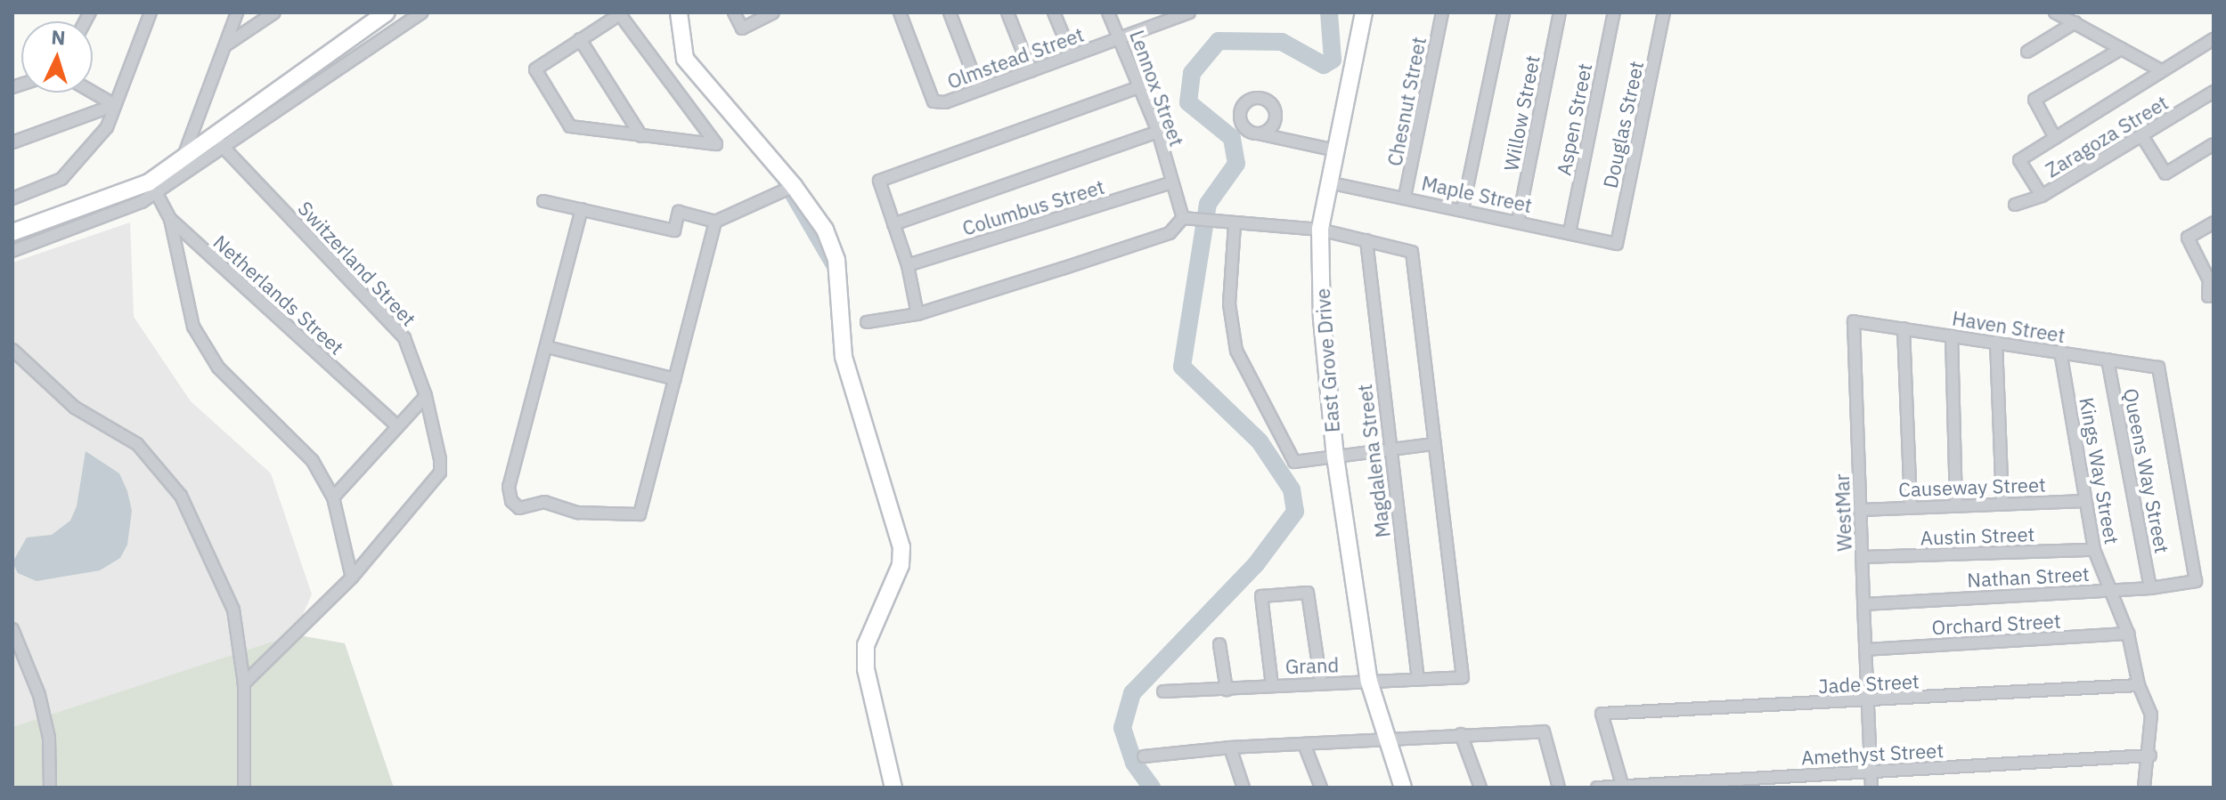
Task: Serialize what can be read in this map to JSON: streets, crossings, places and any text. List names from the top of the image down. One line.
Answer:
{"streets":{"street":["Olmstead Street","Lennox Street","Chesnut Street","Willow Street","Aspen Street","Douglas Street","Zaragoza Street","Maple Street","Columbus Street","Switzerland Street","Netherlands Street","Haven Street","East Grove Drive","Magdalena Street","Kings Way Street","Queens Way Street","Causeway Street","WestMar","Austin Street","Nathan Street","Orchard Street","Grand","Jade Street","Amethyst Street"]},"crossings":[["Olmstead Street","Lennox Street"],["Lennox Street","Columbus Street"],["Chesnut Street","Maple Street"],["Willow Street","Maple Street"],["Aspen Street","Maple Street"],["Douglas Street","Maple Street"],["Maple Street","East Grove Drive"],["Haven Street","Kings Way Street"],["Haven Street","Queens Way Street"],["Haven Street","WestMar"],["Haven Street","Nathan Street"],["East Grove Drive","Grand"],["Magdalena Street","Grand"],["Kings Way Street","Causeway Street"],["Kings Way Street","Austin Street"],["Kings Way Street","Nathan Street"],["Kings Way Street","Orchard Street"],["Kings Way Street","Jade Street"],["Kings Way Street","Amethyst Street"],["Queens Way Street","Nathan Street"],["Causeway Street","WestMar"],["WestMar","Austin Street"],["WestMar","Nathan Street"],["WestMar","Orchard Street"],["WestMar","Jade Street"],["WestMar","Amethyst Street"],["Jade Street","Amethyst Street"]],"north":"top"}
